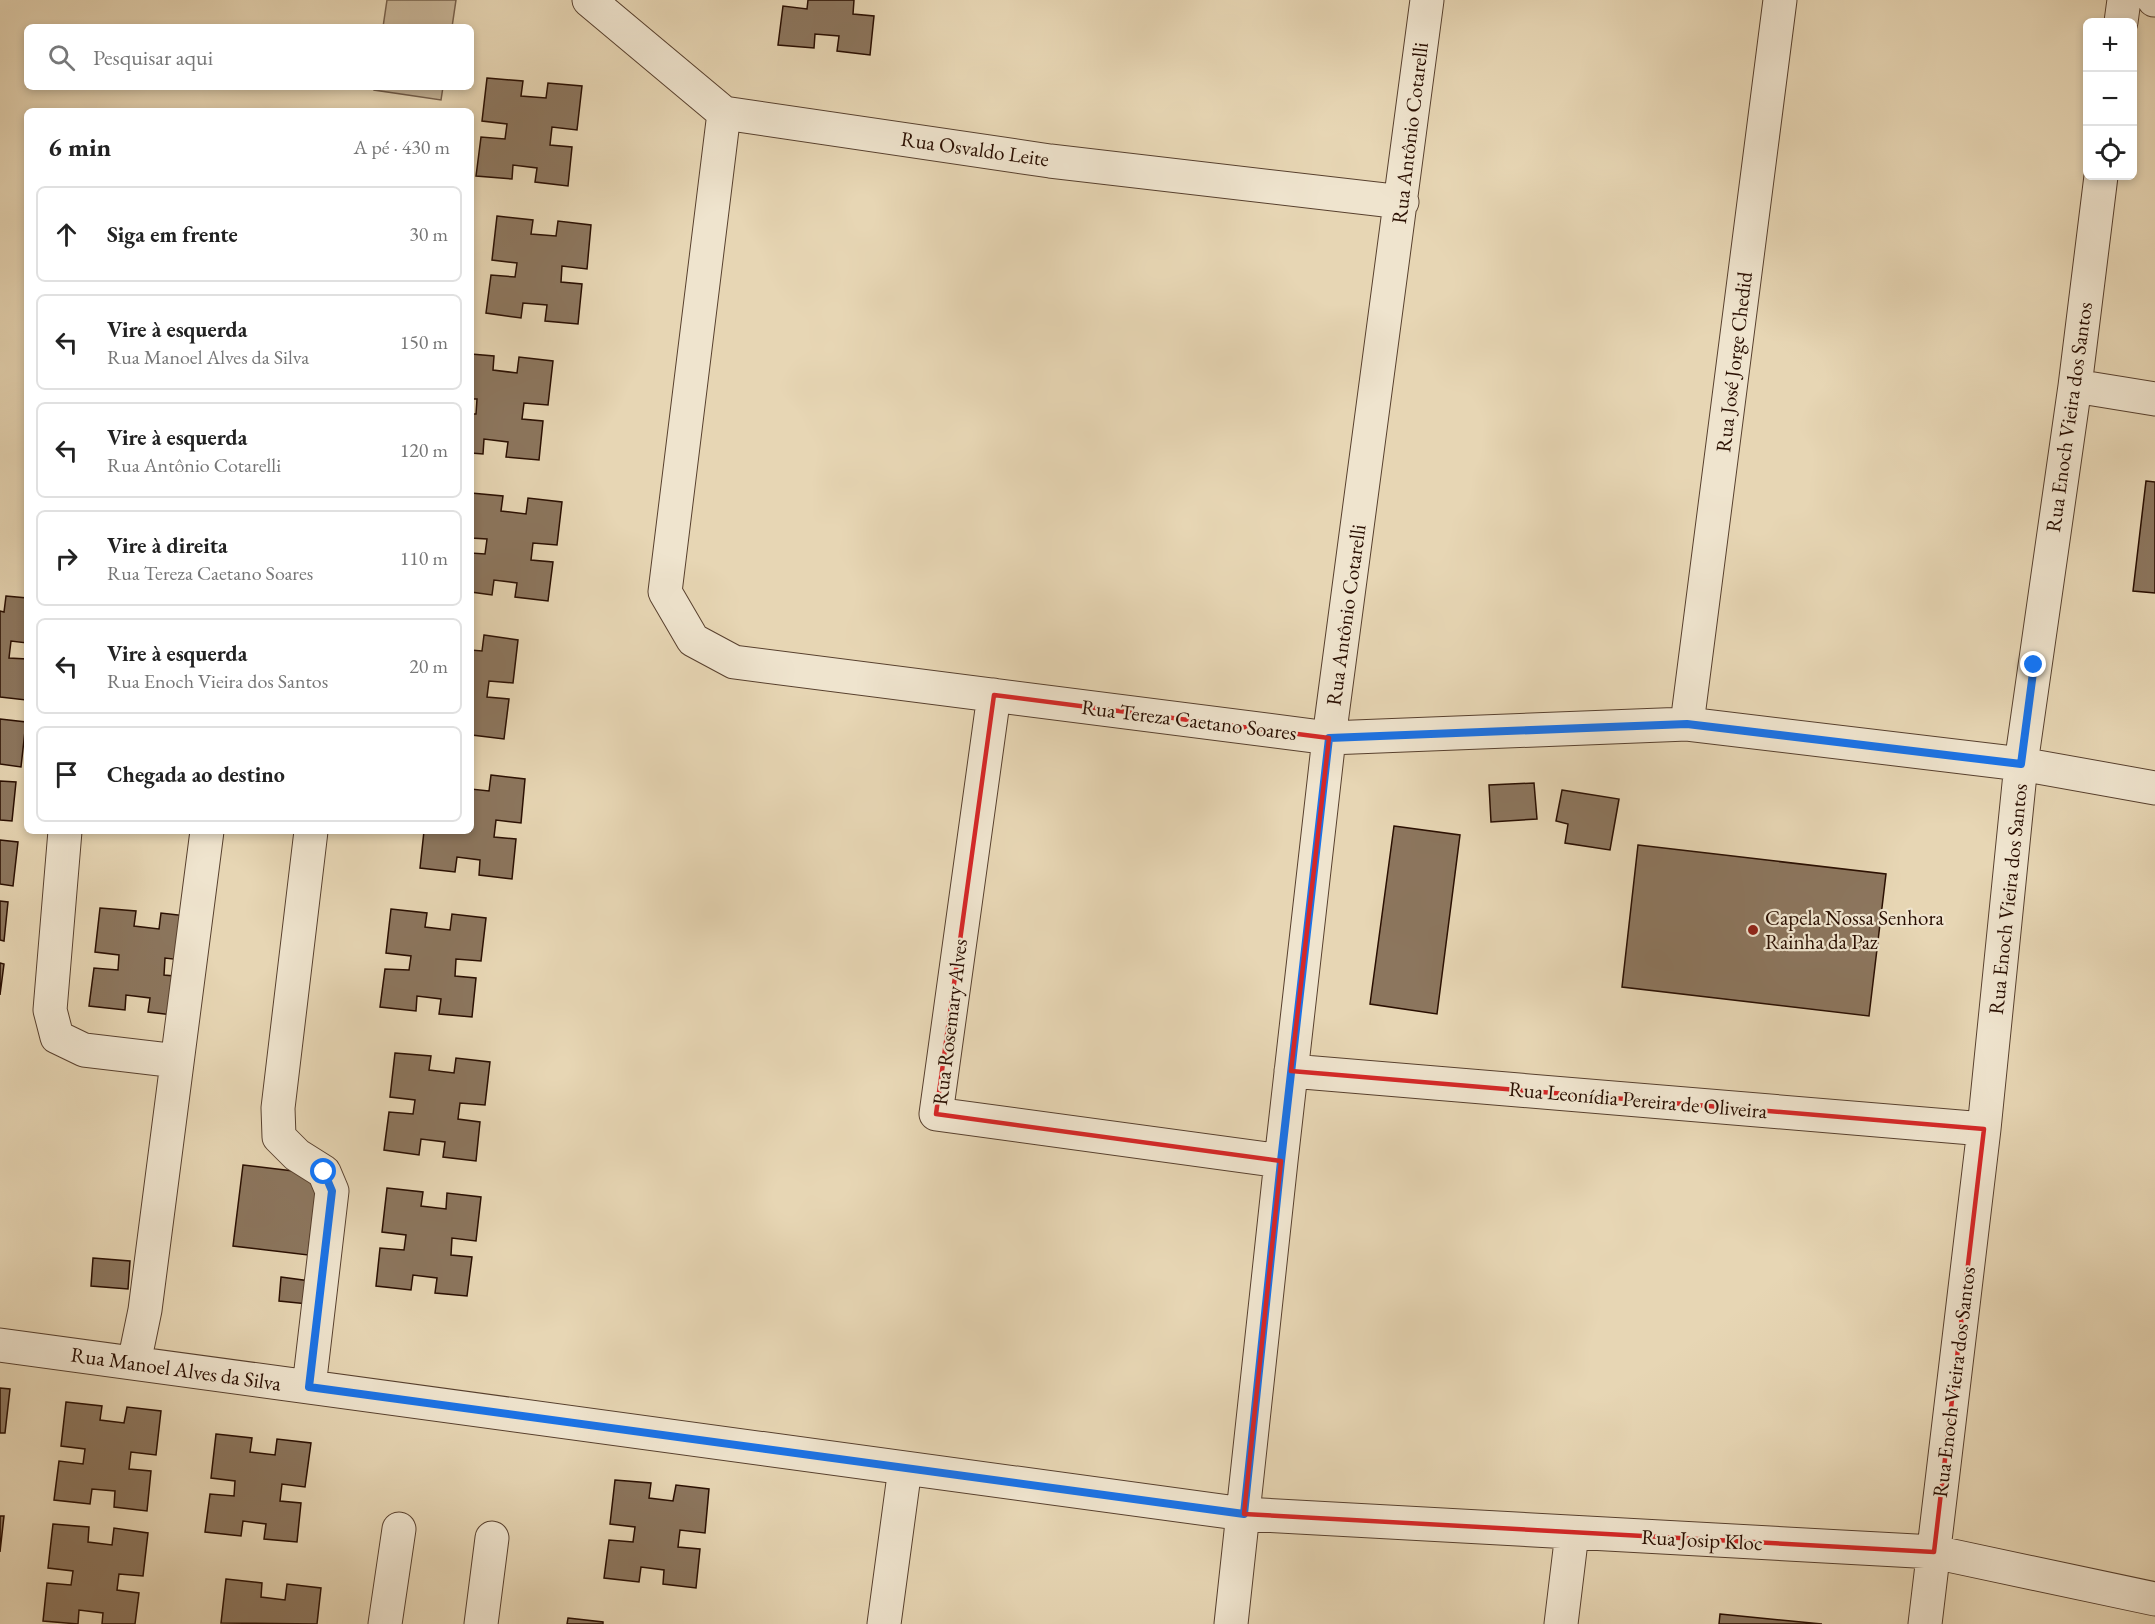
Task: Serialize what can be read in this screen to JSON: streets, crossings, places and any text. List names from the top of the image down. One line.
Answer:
{"streets":{"street":["Rua Antônio Cotarelli","Rua Osvaldo Leite","Rua José Jorge Chedid","Rua Enoch Vieira dos Santos","Rua Tereza Caetano Soares","Rua Rosemary Alves","Rua Leonídia Pereira de Oliveira","Rua Manoel Alves da Silva","Rua Josip Kloc"]},"crossings":[["Rua Antônio Cotarelli","Rua Osvaldo Leite"],["Rua Antônio Cotarelli","Rua Tereza Caetano Soares"],["Rua Antônio Cotarelli","Rua Rosemary Alves"],["Rua Antônio Cotarelli","Rua Leonídia Pereira de Oliveira"],["Rua Antônio Cotarelli","Rua Manoel Alves da Silva"],["Rua Antônio Cotarelli","Rua Josip Kloc"],["Rua Osvaldo Leite","Rua Tereza Caetano Soares"],["Rua José Jorge Chedid","Rua Tereza Caetano Soares"],["Rua Enoch Vieira dos Santos","Rua Tereza Caetano Soares"],["Rua Enoch Vieira dos Santos","Rua Leonídia Pereira de Oliveira"],["Rua Enoch Vieira dos Santos","Rua Josip Kloc"],["Rua Tereza Caetano Soares","Rua Rosemary Alves"],["Rua Manoel Alves da Silva","Rua Josip Kloc"]],"places":["Capela Nossa Senhora Rainha da Paz"],"page":{"map_buttons":["+","−"],"search":"Pesquisar aqui","heading":["6 min","A pé · 430 m"],"list":[["Siga em frente","30 m"],["Vire à esquerda","Rua Manoel Alves da Silva","150 m"],["Vire à esquerda","Rua Antônio Cotarelli","120 m"],["Vire à direita","Rua Tereza Caetano Soares","110 m"],["Vire à esquerda","Rua Enoch Vieira dos Santos","20 m"],"Chegada ao destino"]}}
